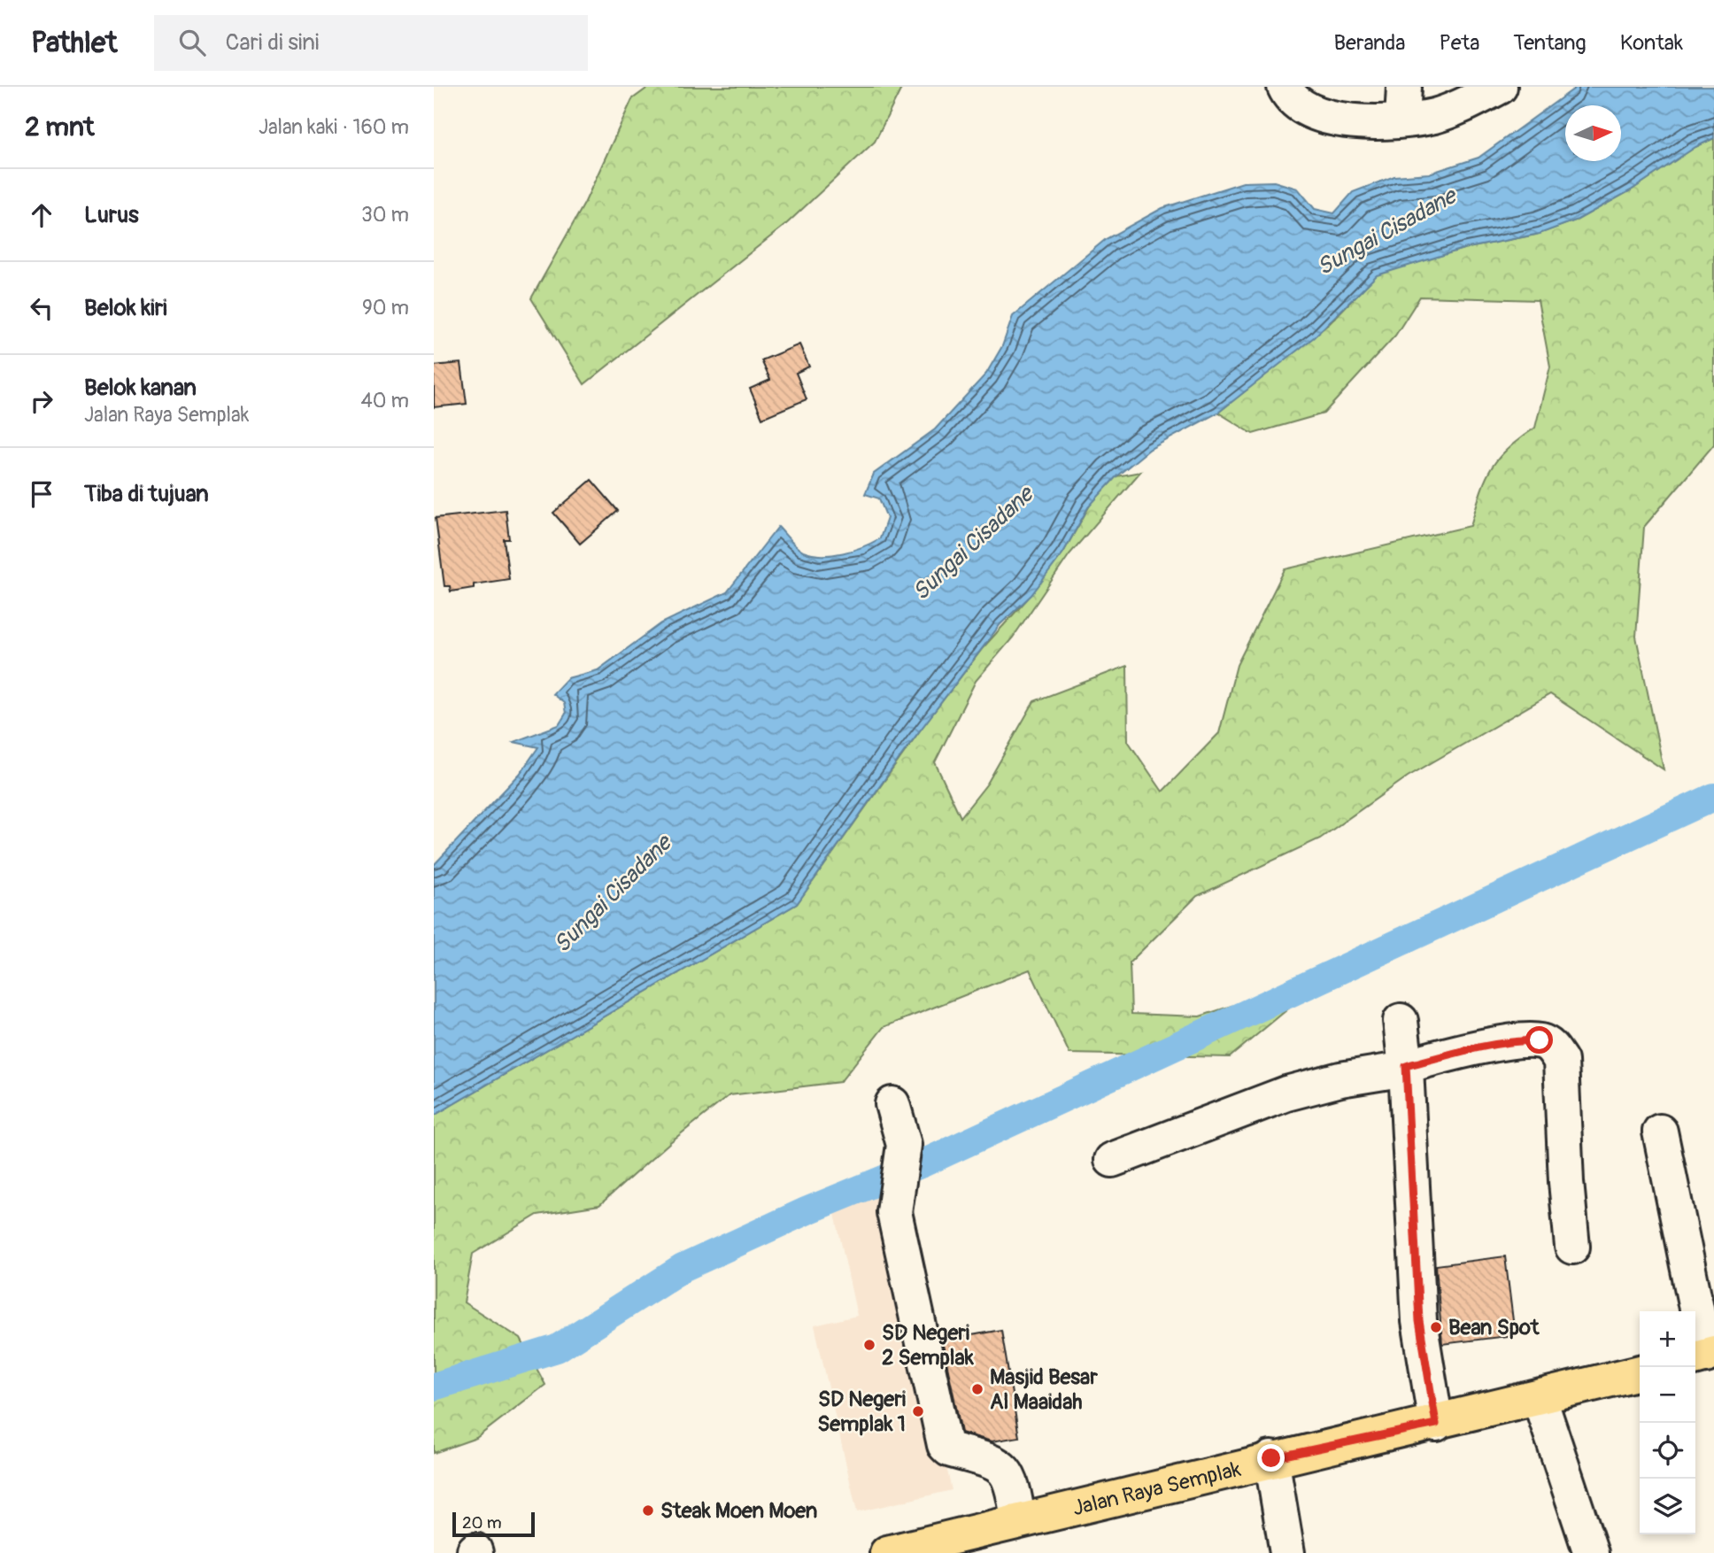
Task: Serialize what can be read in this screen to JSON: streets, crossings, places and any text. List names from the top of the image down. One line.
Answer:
{"streets":{"main road":["Jalan Raya Semplak"]},"water":["Sungai Cisadane"],"places":["Bean Spot","SD Negeri 2 Semplak","Masjid Besar Al Maaidah","SD Negeri Semplak 1","Steak Moen Moen"],"scale_bar":"20 m","north":"right","page":{"header":"Pathlet","search":"Cari di sini","nav":["Beranda","Peta","Tentang","Kontak"],"heading":["2 mnt","Jalan kaki · 160 m"],"list":[["Lurus","30 m"],["Belok kiri","90 m"],["Belok kanan","Jalan Raya Semplak","40 m"],"Tiba di tujuan"],"map_buttons":["+","−"],"scale":"20 m"}}
